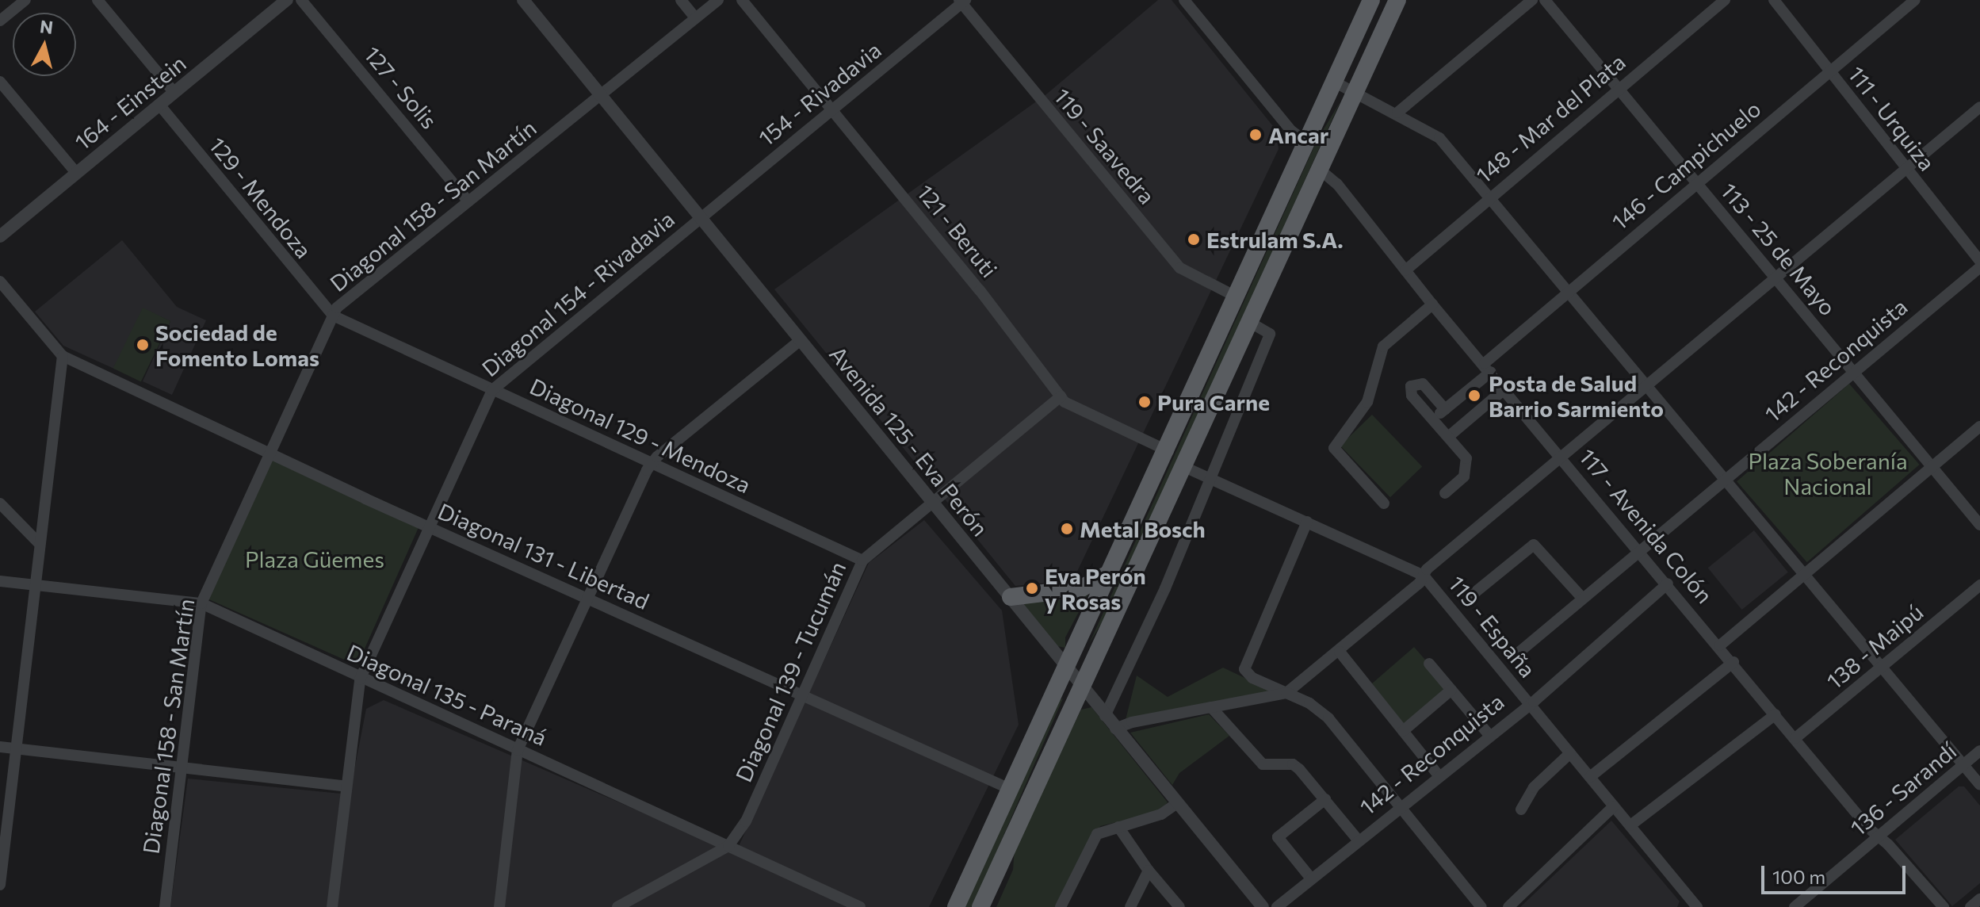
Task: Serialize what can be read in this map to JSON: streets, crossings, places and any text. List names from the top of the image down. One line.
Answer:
{"streets":{"street":["127 - Solis","154 - Rivadavia","164 - Einstein","148 - Mar del Plata","111 - Urquiza","119 - Saavedra","146 - Campichuelo","129 - Mendoza","Diagonal 158 - San Martín","121 - Beruti","113 - 25 de Mayo","Diagonal 154 - Rivadavia","142 - Reconquista","Diagonal 129 - Mendoza","Avenida 125 - Eva Perón","117 - Avenida Colón","Diagonal 131 - Libertad","119 - España","138 - Maipú","Diagonal 139 - Tucumán","Diagonal 135 - Paraná","136 - Sarandí"]},"crossings":[["127 - Solis","Diagonal 158 - San Martín"],["154 - Rivadavia","119 - Saavedra"],["154 - Rivadavia","121 - Beruti"],["154 - Rivadavia","Diagonal 154 - Rivadavia"],["154 - Rivadavia","Avenida 125 - Eva Perón"],["164 - Einstein","129 - Mendoza"],["148 - Mar del Plata","113 - 25 de Mayo"],["148 - Mar del Plata","117 - Avenida Colón"],["111 - Urquiza","146 - Campichuelo"],["146 - Campichuelo","113 - 25 de Mayo"],["146 - Campichuelo","117 - Avenida Colón"],["129 - Mendoza","Diagonal 158 - San Martín"],["129 - Mendoza","Diagonal 129 - Mendoza"],["Diagonal 158 - San Martín","Diagonal 129 - Mendoza"],["Diagonal 158 - San Martín","Avenida 125 - Eva Perón"],["Diagonal 158 - San Martín","Diagonal 131 - Libertad"],["Diagonal 158 - San Martín","Diagonal 135 - Paraná"],["121 - Beruti","Diagonal 139 - Tucumán"],["113 - 25 de Mayo","142 - Reconquista"],["Diagonal 154 - Rivadavia","Diagonal 129 - Mendoza"],["Diagonal 154 - Rivadavia","Avenida 125 - Eva Perón"],["Diagonal 154 - Rivadavia","Diagonal 131 - Libertad"],["Diagonal 154 - Rivadavia","Diagonal 135 - Paraná"],["142 - Reconquista","117 - Avenida Colón"],["142 - Reconquista","119 - España"],["Diagonal 129 - Mendoza","Diagonal 139 - Tucumán"],["Avenida 125 - Eva Perón","Diagonal 139 - Tucumán"],["117 - Avenida Colón","138 - Maipú"],["117 - Avenida Colón","136 - Sarandí"],["Diagonal 131 - Libertad","Diagonal 139 - Tucumán"],["Diagonal 139 - Tucumán","Diagonal 135 - Paraná"]],"parks":["Plaza Soberanía Nacional","Plaza Güemes"],"places":["Ancar","Estrulam S.A.","Sociedad de Fomento Lomas","Posta de Salud Barrio Sarmiento","Pura Carne","Metal Bosch","Eva Perón y Rosas"],"scale_bar":"100 m","north":"top"}
